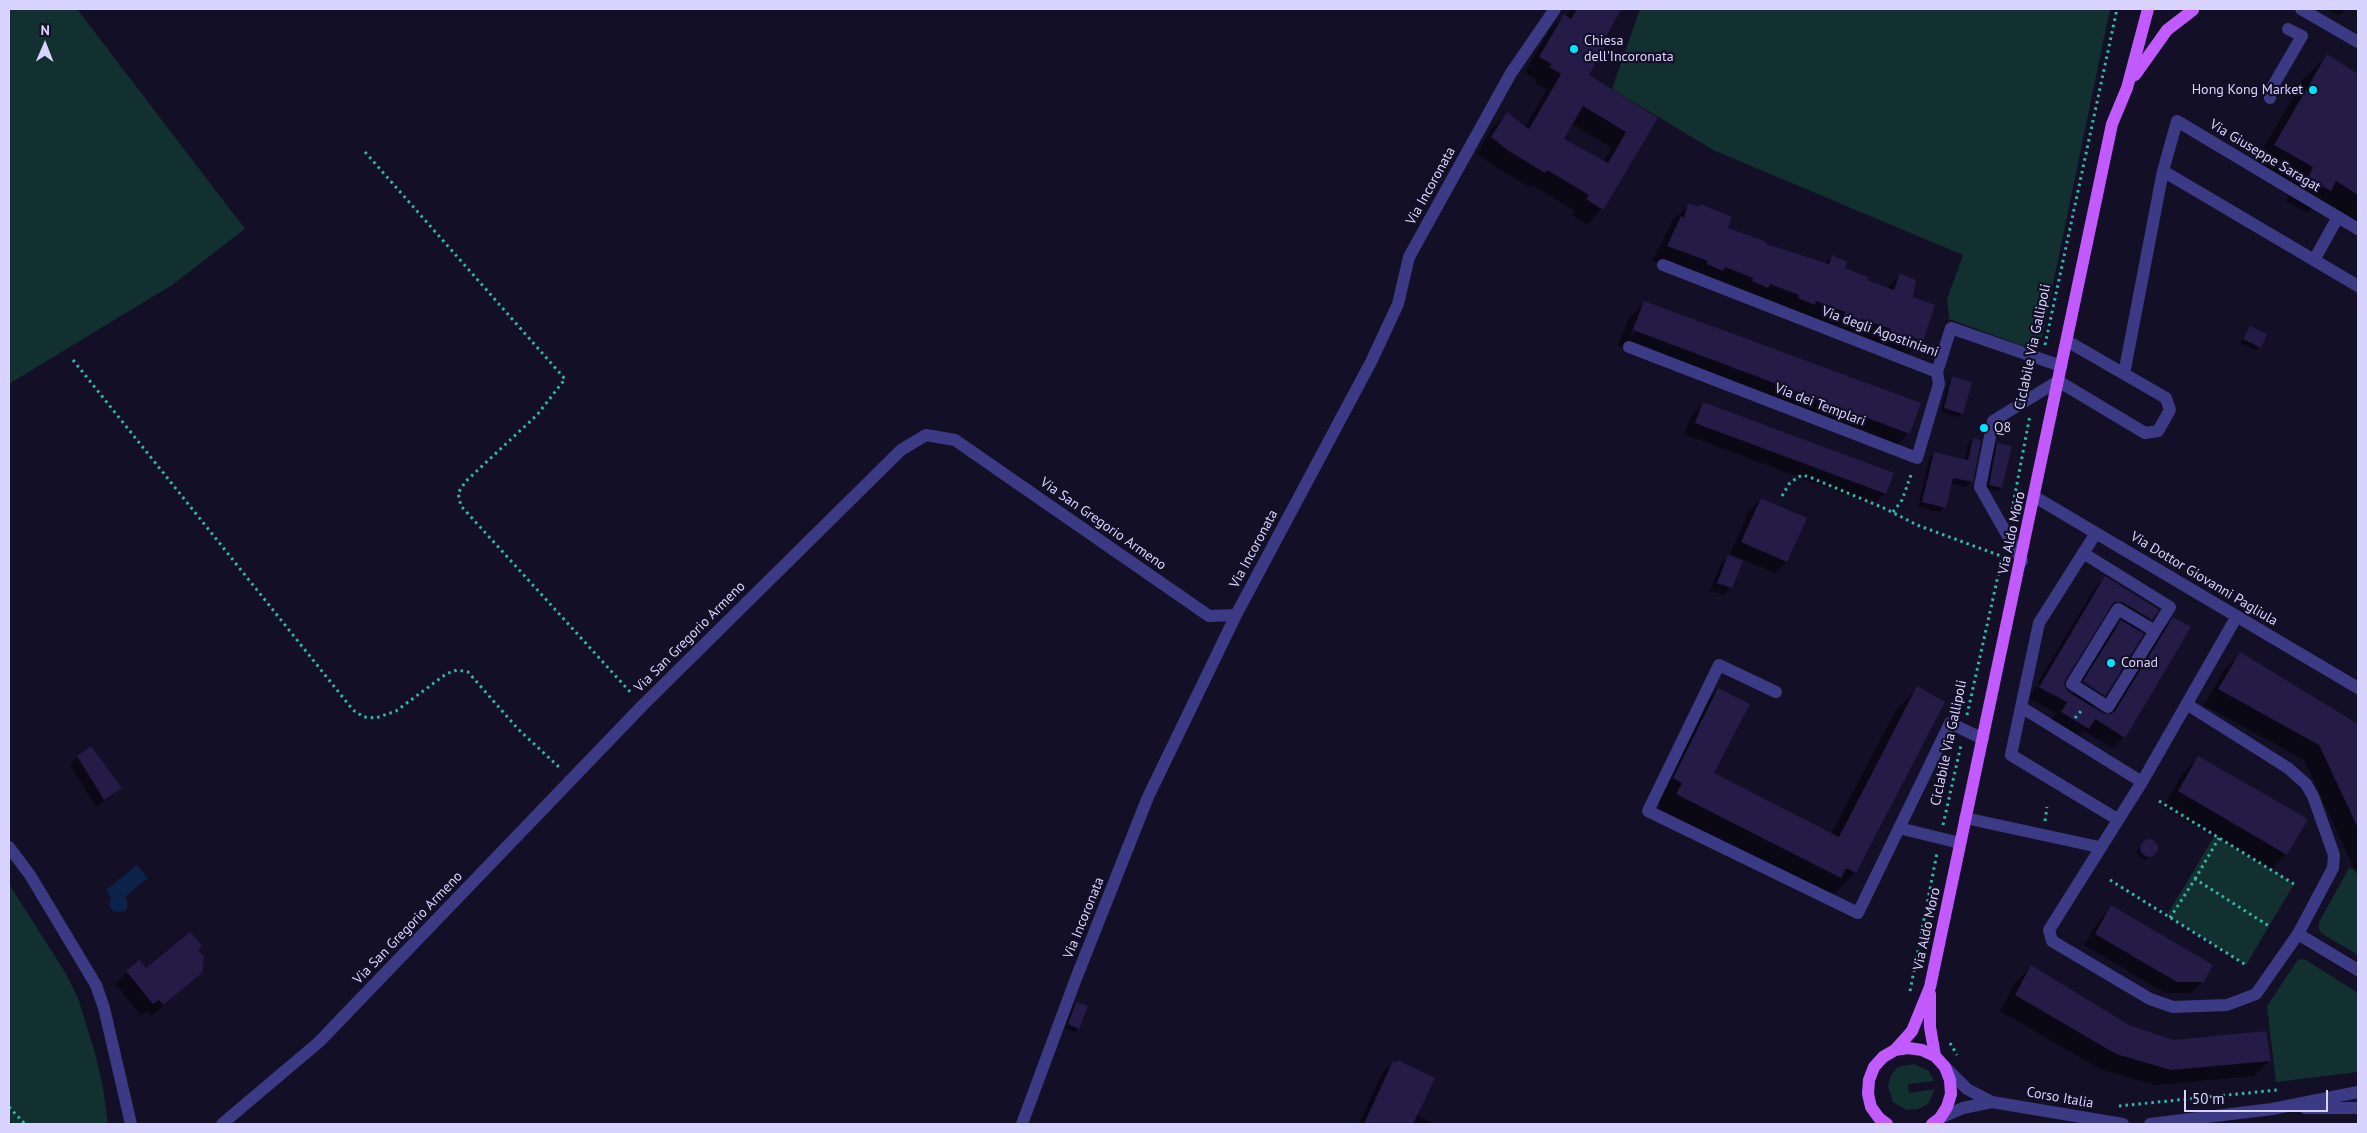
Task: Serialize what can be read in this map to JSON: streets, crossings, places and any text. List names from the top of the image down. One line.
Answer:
{"streets":{"main road":["Via Aldo Moro"],"street":["Via Giuseppe Saragat","Via Incoronata","Via degli Agostiniani","Via dei Templari","Via San Gregorio Armeno","Via Dottor Giovanni Pagliula","Corso Italia"],"path":["Ciclabile Via Gallipoli"]},"crossings":[["Via Incoronata","Via San Gregorio Armeno"],["Via degli Agostiniani","Ciclabile Via Gallipoli"],["Via degli Agostiniani","Via Aldo Moro"],["Via Aldo Moro","Via Dottor Giovanni Pagliula"]],"places":["Chiesa dell'Incoronata","Hong Kong Market","Q8","Conad"],"scale_bar":"50 m","north":"top"}
